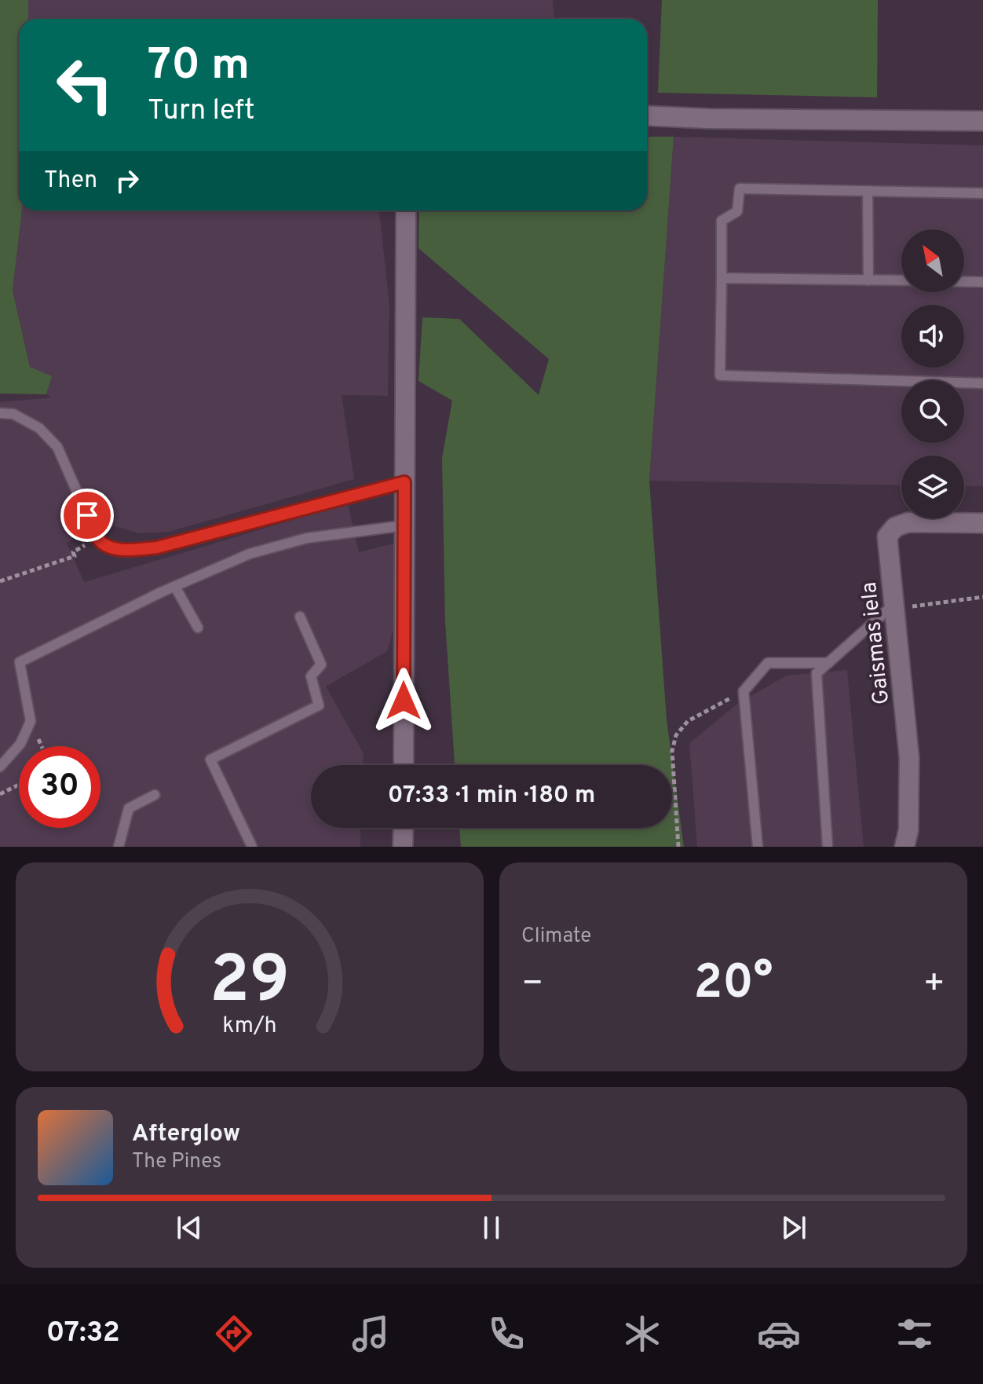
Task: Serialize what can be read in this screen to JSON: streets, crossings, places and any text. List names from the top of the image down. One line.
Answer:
{"streets":{"street":["Gaismas iela"]},"north":"top left","page":{"turn":["70 m","Turn left"],"then":"Then","limit":"30","trip":"07:33 · 1 min · 180 m","tile":"Climate","heat":["−","20°","+"],"song":["Afterglow","The Pines"],"tabs":"07:32","gauge":["29","km/h"]}}
